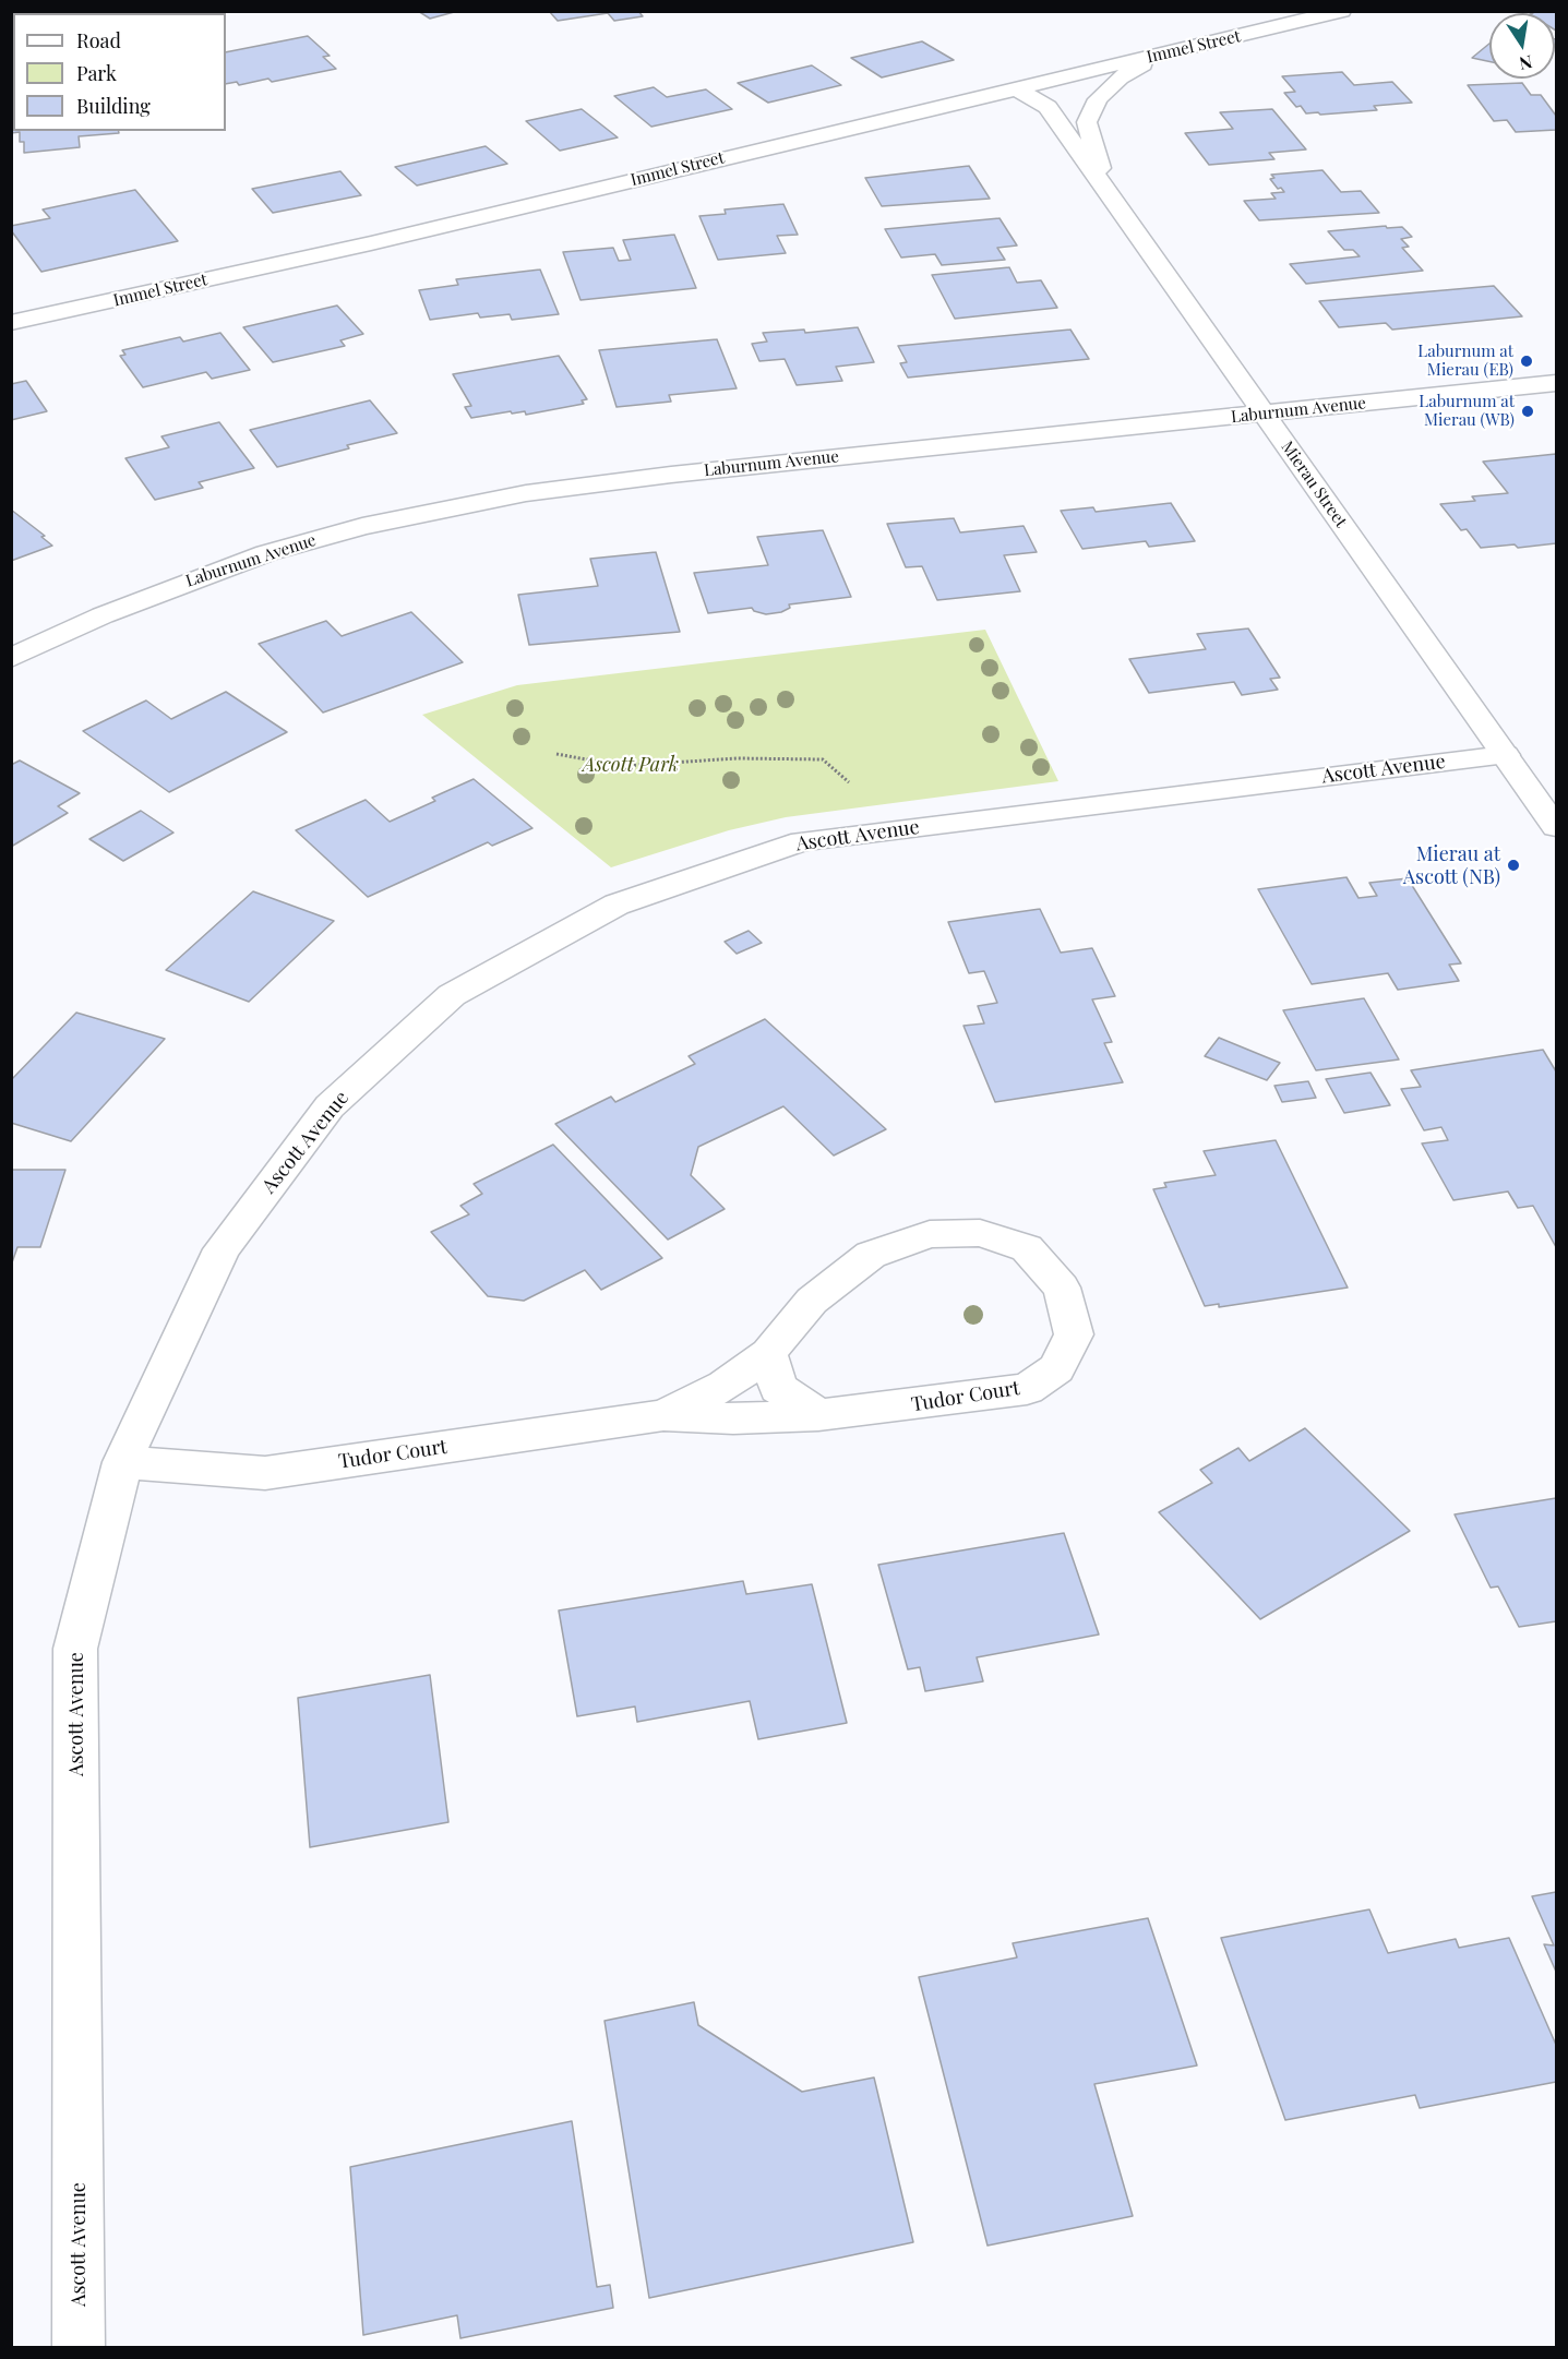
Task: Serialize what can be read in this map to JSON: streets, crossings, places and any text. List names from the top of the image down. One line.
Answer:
{"streets":{"street":["Immel Street","Laburnum Avenue","Mierau Street","Ascott Avenue","Tudor Court"]},"crossings":[["Immel Street","Mierau Street"],["Laburnum Avenue","Mierau Street"],["Mierau Street","Ascott Avenue"],["Ascott Avenue","Tudor Court"]],"parks":["Ascott Park"],"places":["Laburnum at Mierau (EB)","Laburnum at Mierau (WB)","Mierau at Ascott (NB)"],"legend":["Road","Park","Building"],"north":"bottom"}
